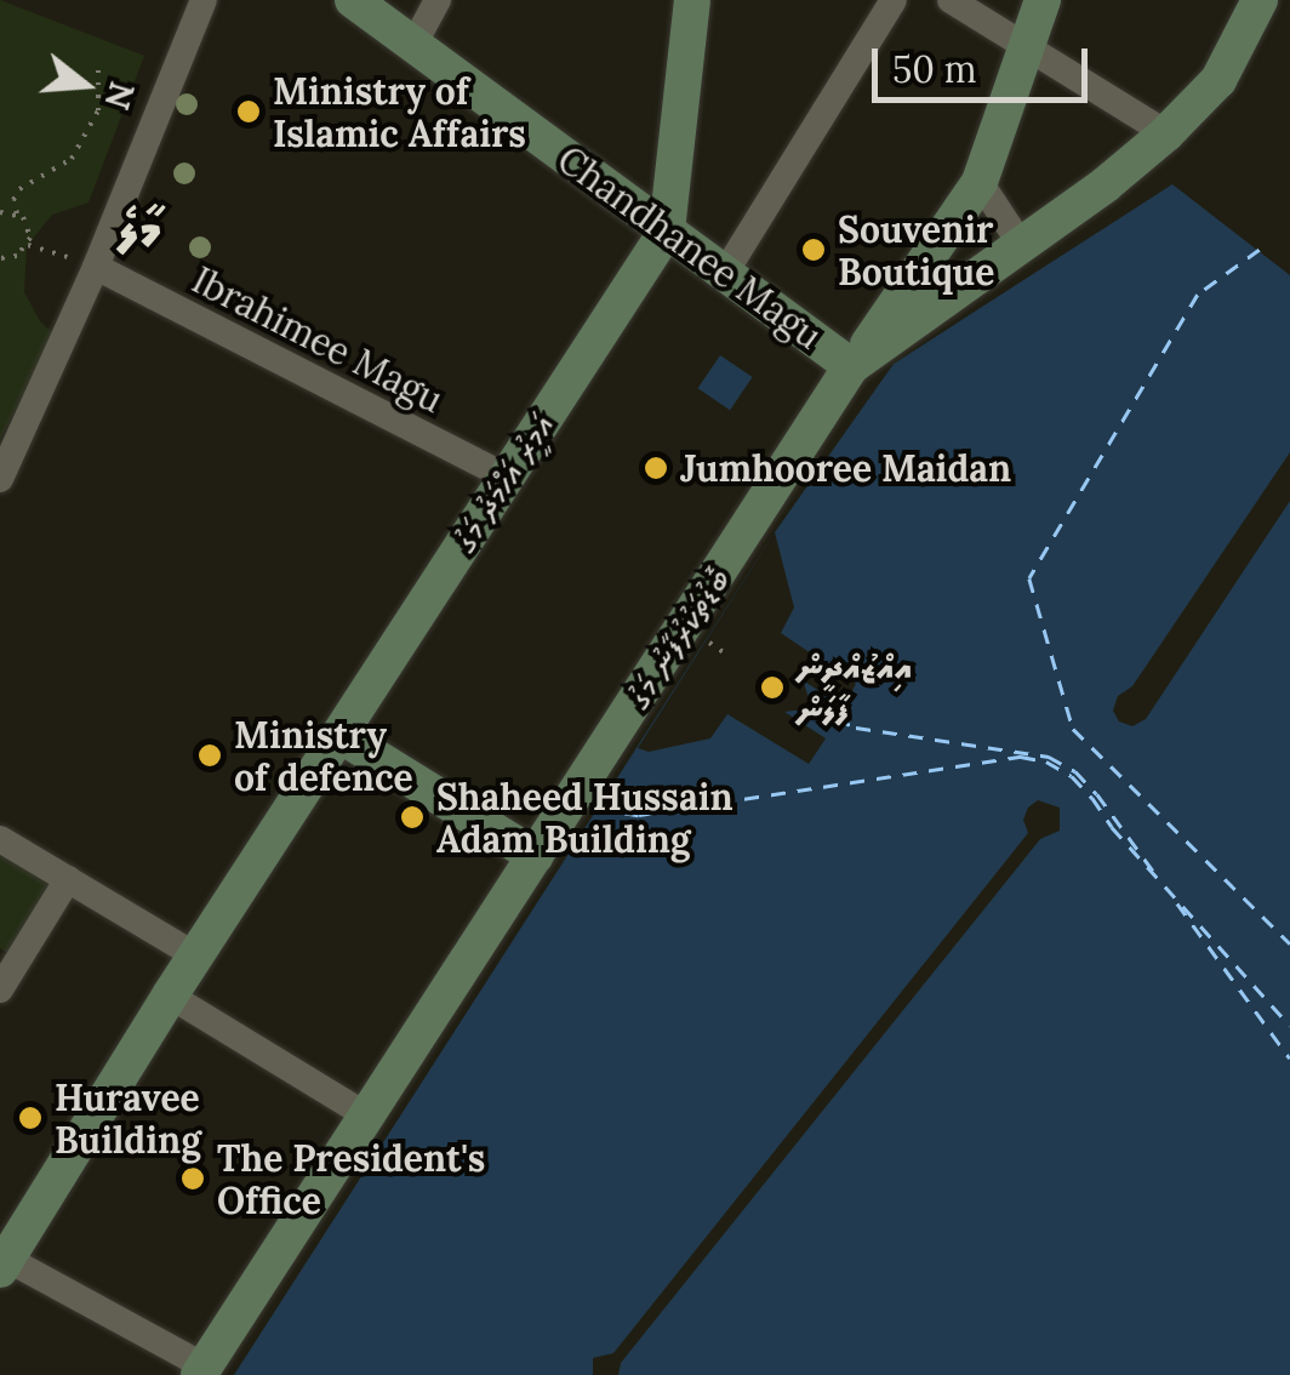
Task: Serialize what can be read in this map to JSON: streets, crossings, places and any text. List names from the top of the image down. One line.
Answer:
{"streets":{"street":["Chandhanee Magu","Ibrahimee Magu","އަމީރު އަހްމަދު މަގު","ބޮޑުތަކުރުފާނު މަގު"]},"crossings":[["Chandhanee Magu","އަމީރު އަހްމަދު މަގު"],["Chandhanee Magu","ބޮޑުތަކުރުފާނު މަގު"],["Ibrahimee Magu","އަމީރު އަހްމަދު މަގު"]],"districts":["މާލެ"],"places":["Ministry of Islamic Affairs","Souvenir Boutique","Jumhooree Maidan","އިއްޒުއްދީން ފާލަން","Ministry of defence","Shaheed Hussain Adam Building","Huravee Building","The President's Office"],"scale_bar":"50 m","north":"right"}
